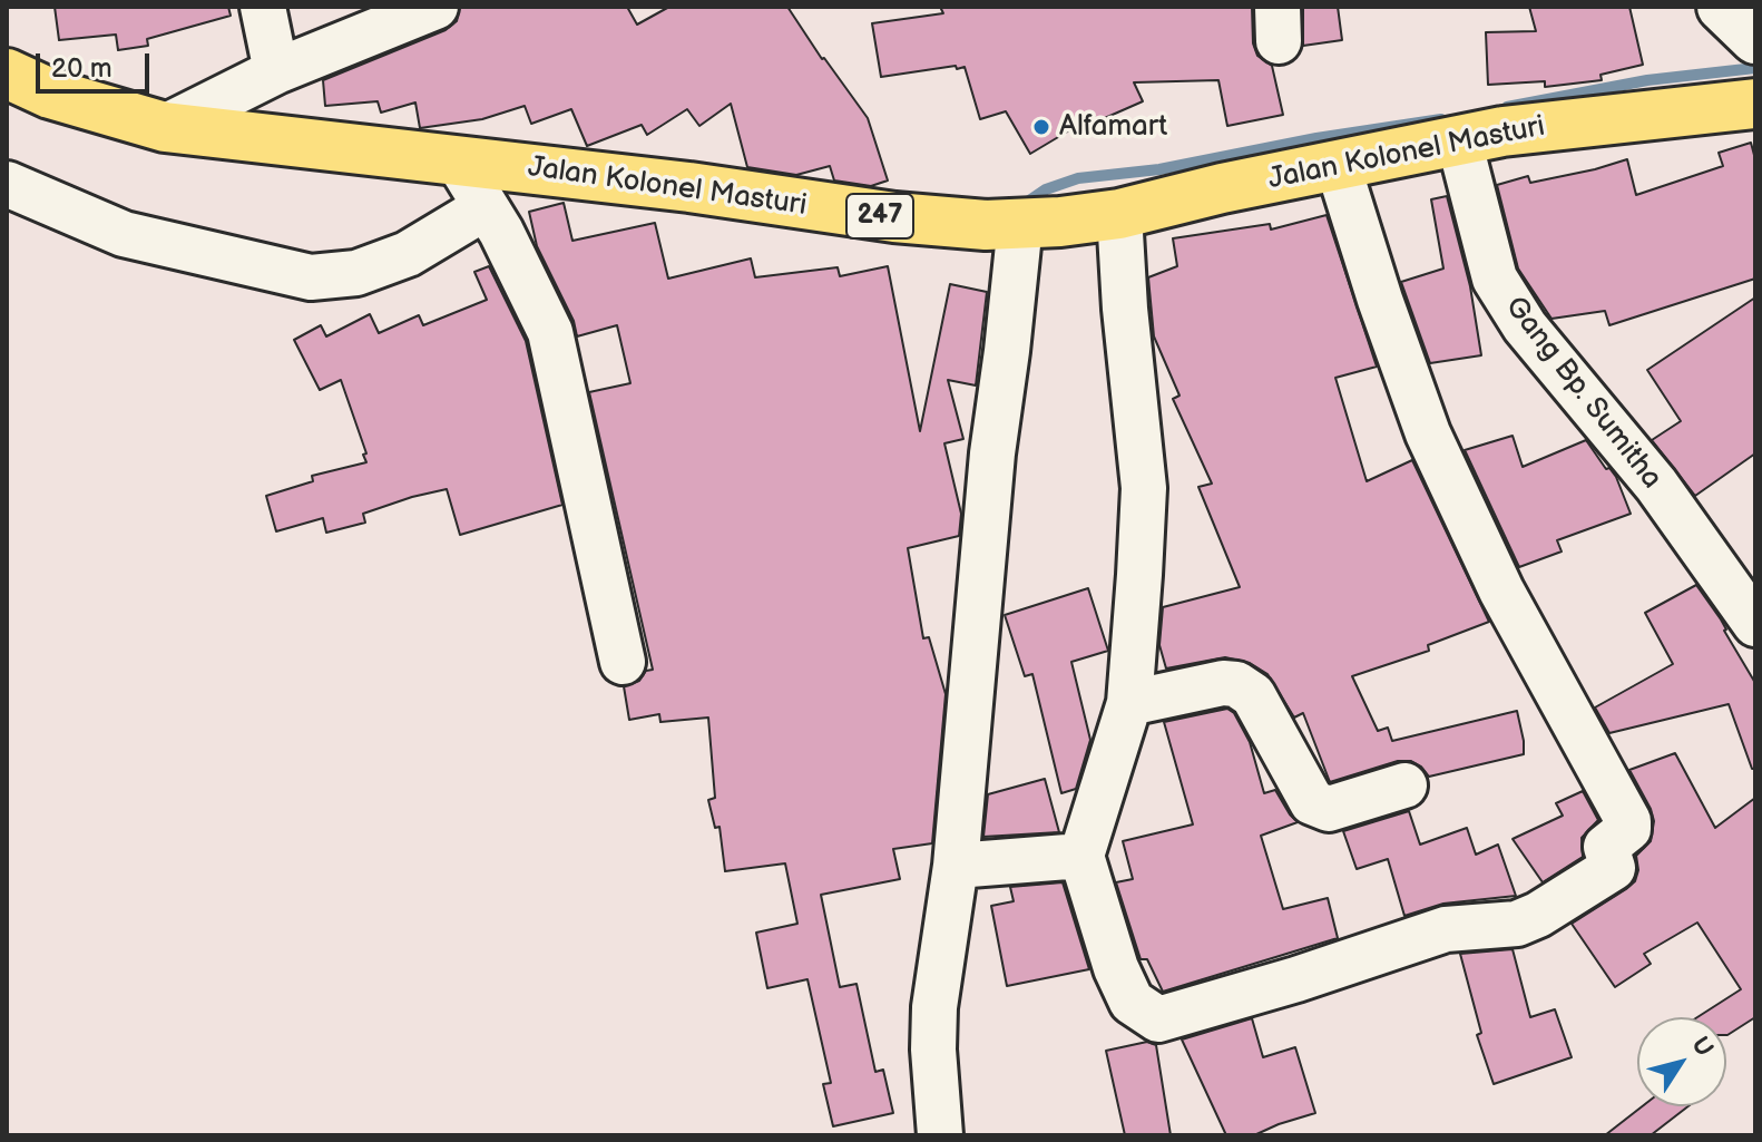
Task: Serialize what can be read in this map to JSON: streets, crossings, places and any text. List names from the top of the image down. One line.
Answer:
{"streets":{"main road":["Jalan Kolonel Masturi","247"],"street":["Gang Bp. Sumitha"]},"crossings":[["Jalan Kolonel Masturi","Gang Bp. Sumitha"]],"places":["Alfamart"],"scale_bar":"20 m","north":"top right"}
